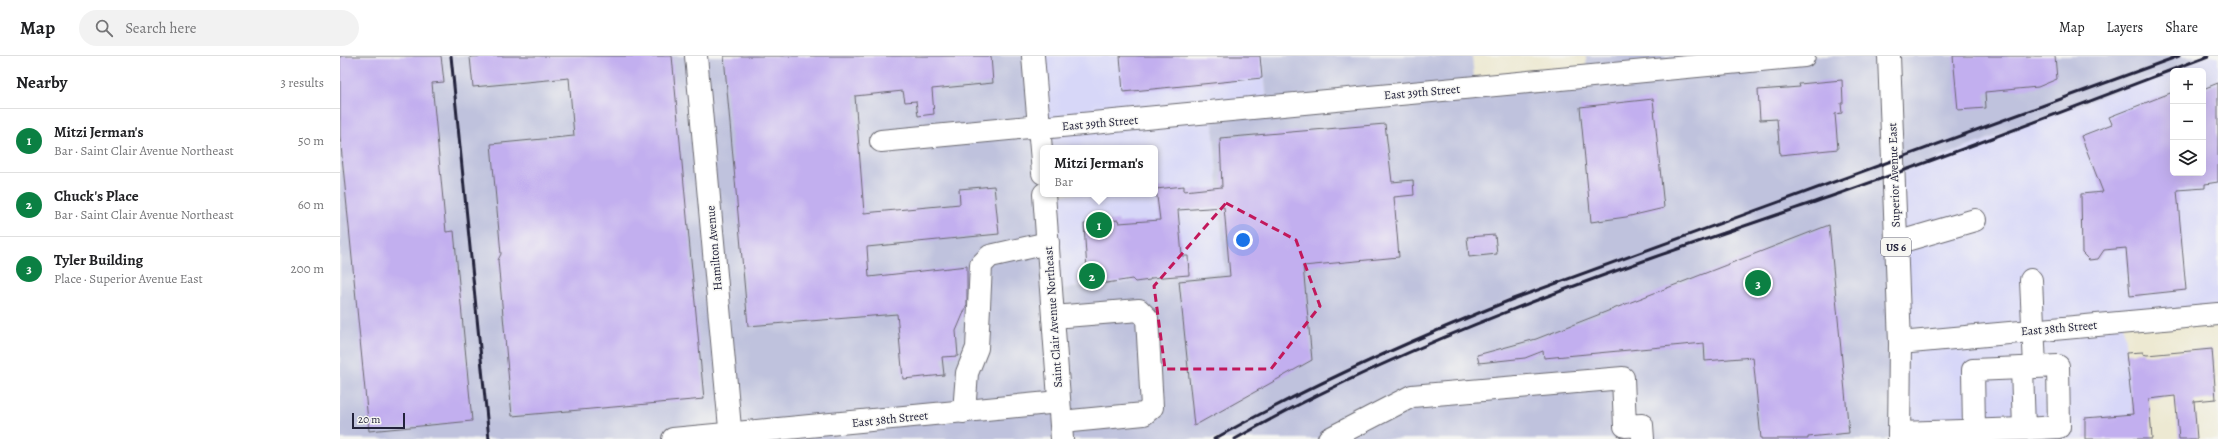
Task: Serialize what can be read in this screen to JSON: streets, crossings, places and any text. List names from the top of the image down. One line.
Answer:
{"streets":{"street":["East 39th Street","Superior Avenue East","US 6","Hamilton Avenue","Saint Clair Avenue Northeast","East 38th Street"]},"crossings":[["Superior Avenue East","East 38th Street"],["Hamilton Avenue","East 38th Street"],["Saint Clair Avenue Northeast","East 38th Street"]],"scale_bar":"20 m","page":{"header":"Map","search":"Search here","nav":["Map","Layers","Share"],"heading":["Nearby","3 results"],"map_buttons":["+","−"],"list":[{"mark":"1","name":"Mitzi Jerman's","note":"Bar · Saint Clair Avenue Northeast","value":"50 m"},{"mark":"2","name":"Chuck's Place","note":"Bar · Saint Clair Avenue Northeast","value":"60 m"},{"mark":"3","name":"Tyler Building","note":"Place · Superior Avenue East","value":"200 m"}],"popup":["Mitzi Jerman's","Bar"],"pins":["1","2","3"],"scale":"20 m"}}
